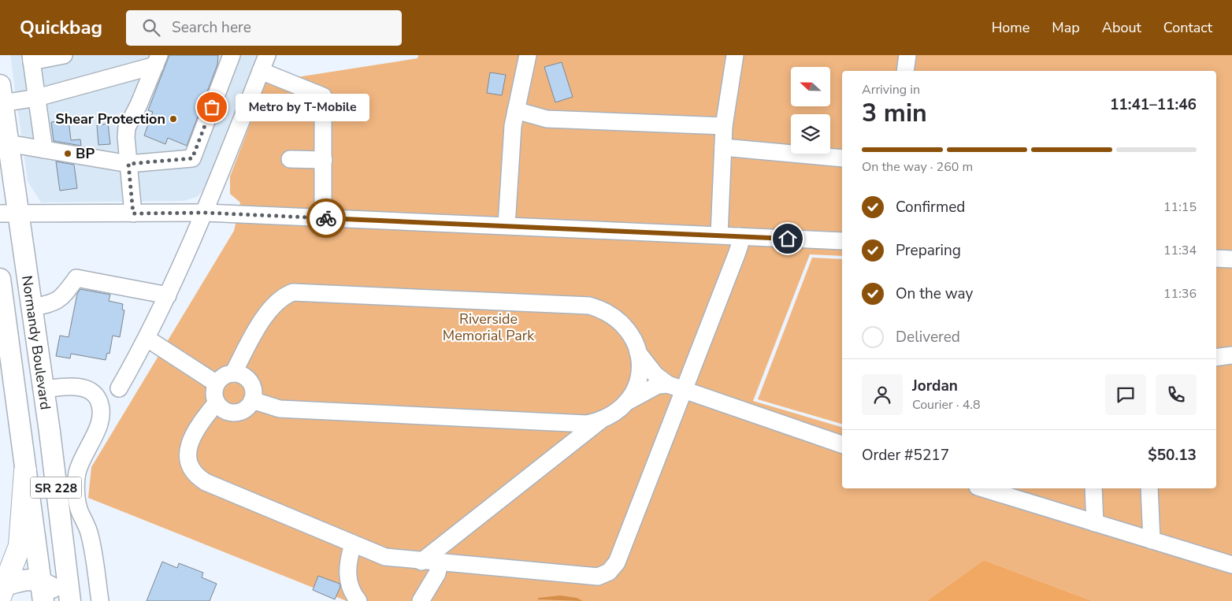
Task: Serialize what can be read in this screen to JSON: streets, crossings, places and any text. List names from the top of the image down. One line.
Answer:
{"streets":{"main road":["Normandy Boulevard","SR 228"]},"parks":["Riverside Memorial Park"],"places":["Metro by T-Mobile","Shear Protection","BP"],"north":"left","page":{"header":"Quickbag","search":"Search here","nav":["Home","Map","About","Contact"],"heading":["3 min","Arriving in","11:41–11:46"],"panel":["Jordan","Courier · 4.8","Order #5217","$50.13"],"bubble":"Metro by T-Mobile","bar":"On the way · 260 m","list":[["Confirmed","11:15"],["Preparing","11:34"],["On the way","11:36"],"Delivered"]}}
